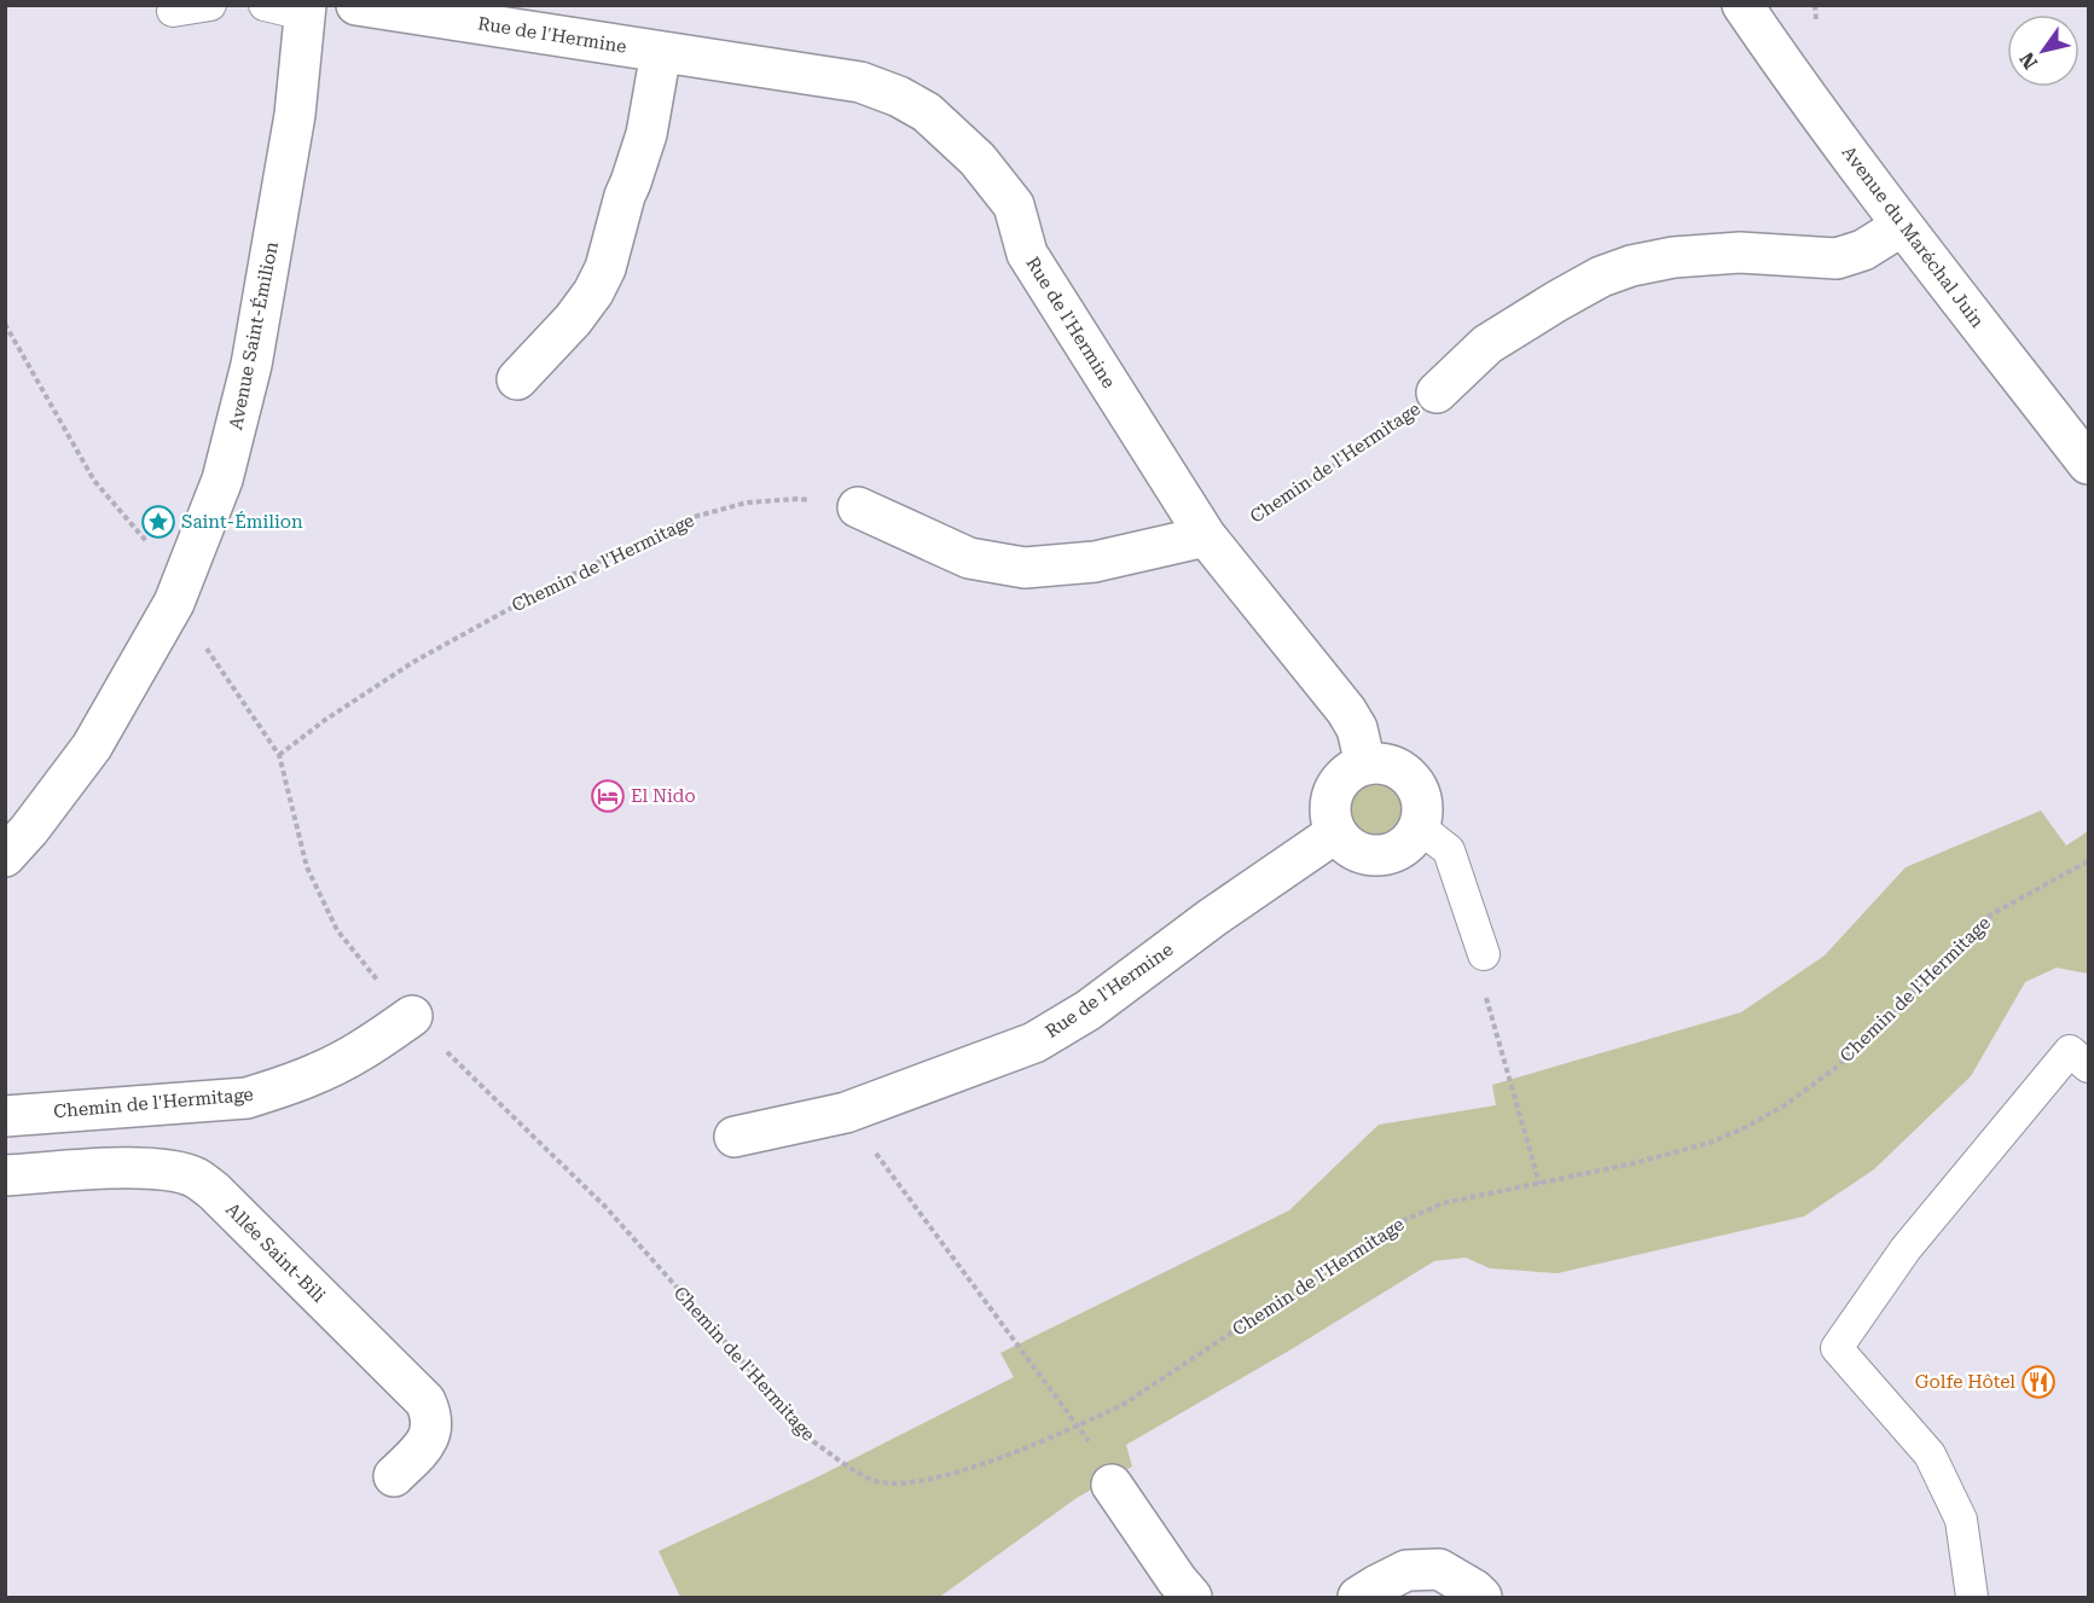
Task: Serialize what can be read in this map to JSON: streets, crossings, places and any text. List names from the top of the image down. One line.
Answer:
{"streets":{"street":["Rue de l'Hermine","Avenue du Maréchal Juin","Avenue Saint-Émilion","Chemin de l'Hermitage","Allée Saint-Bili"]},"crossings":[["Rue de l'Hermine","Chemin de l'Hermitage"],["Avenue du Maréchal Juin","Chemin de l'Hermitage"],["Avenue Saint-Émilion","Chemin de l'Hermitage"]],"places":{"place":["Saint-Émilion"],"hotel":["El Nido"],"restaurant":["Golfe Hôtel"]},"north":"bottom left"}
